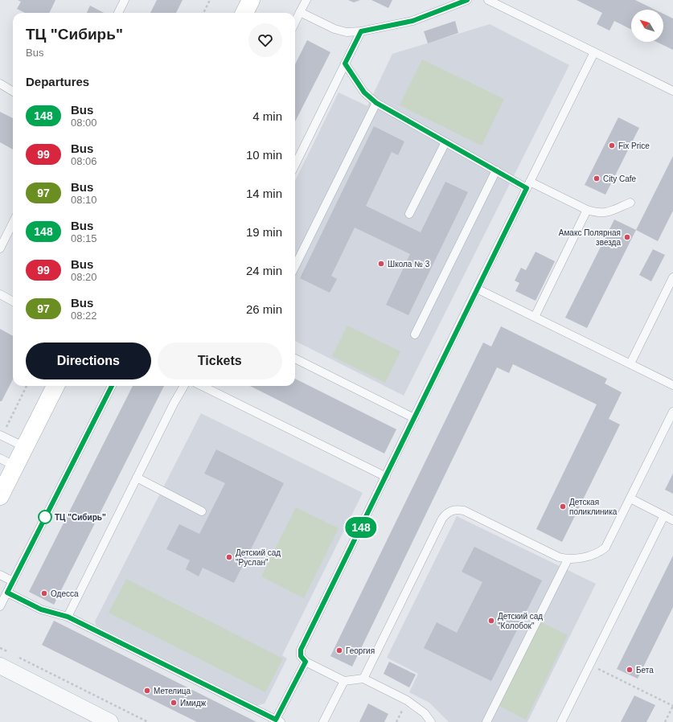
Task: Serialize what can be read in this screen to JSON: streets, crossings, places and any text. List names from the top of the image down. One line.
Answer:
{"places":["Fix Price","City Cafe","Амакс Полярная звезда","Школа № 3","Детская поликлиника","ТЦ \"Сибирь\"","Детский сад \"Руслан\"","Одесса","Детский сад \"Колобок\"","Георгия","Бета","Метелица","Имидж"],"lines":["bus line 148"],"north":"top left","page":{"on_map":"148","heading":[["ТЦ \"Сибирь\"","Bus"],"Departures"],"list":[{"mark":"148","name":"Bus","note":"08:00","value":"4 min"},{"mark":"99","name":"Bus","note":"08:06","value":"10 min"},{"mark":"97","name":"Bus","note":"08:10","value":"14 min"},{"mark":"148","name":"Bus","note":"08:15","value":"19 min"},{"mark":"99","name":"Bus","note":"08:20","value":"24 min"},{"mark":"97","name":"Bus","note":"08:22","value":"26 min"}],"buttons":["Directions","Tickets"]}}
